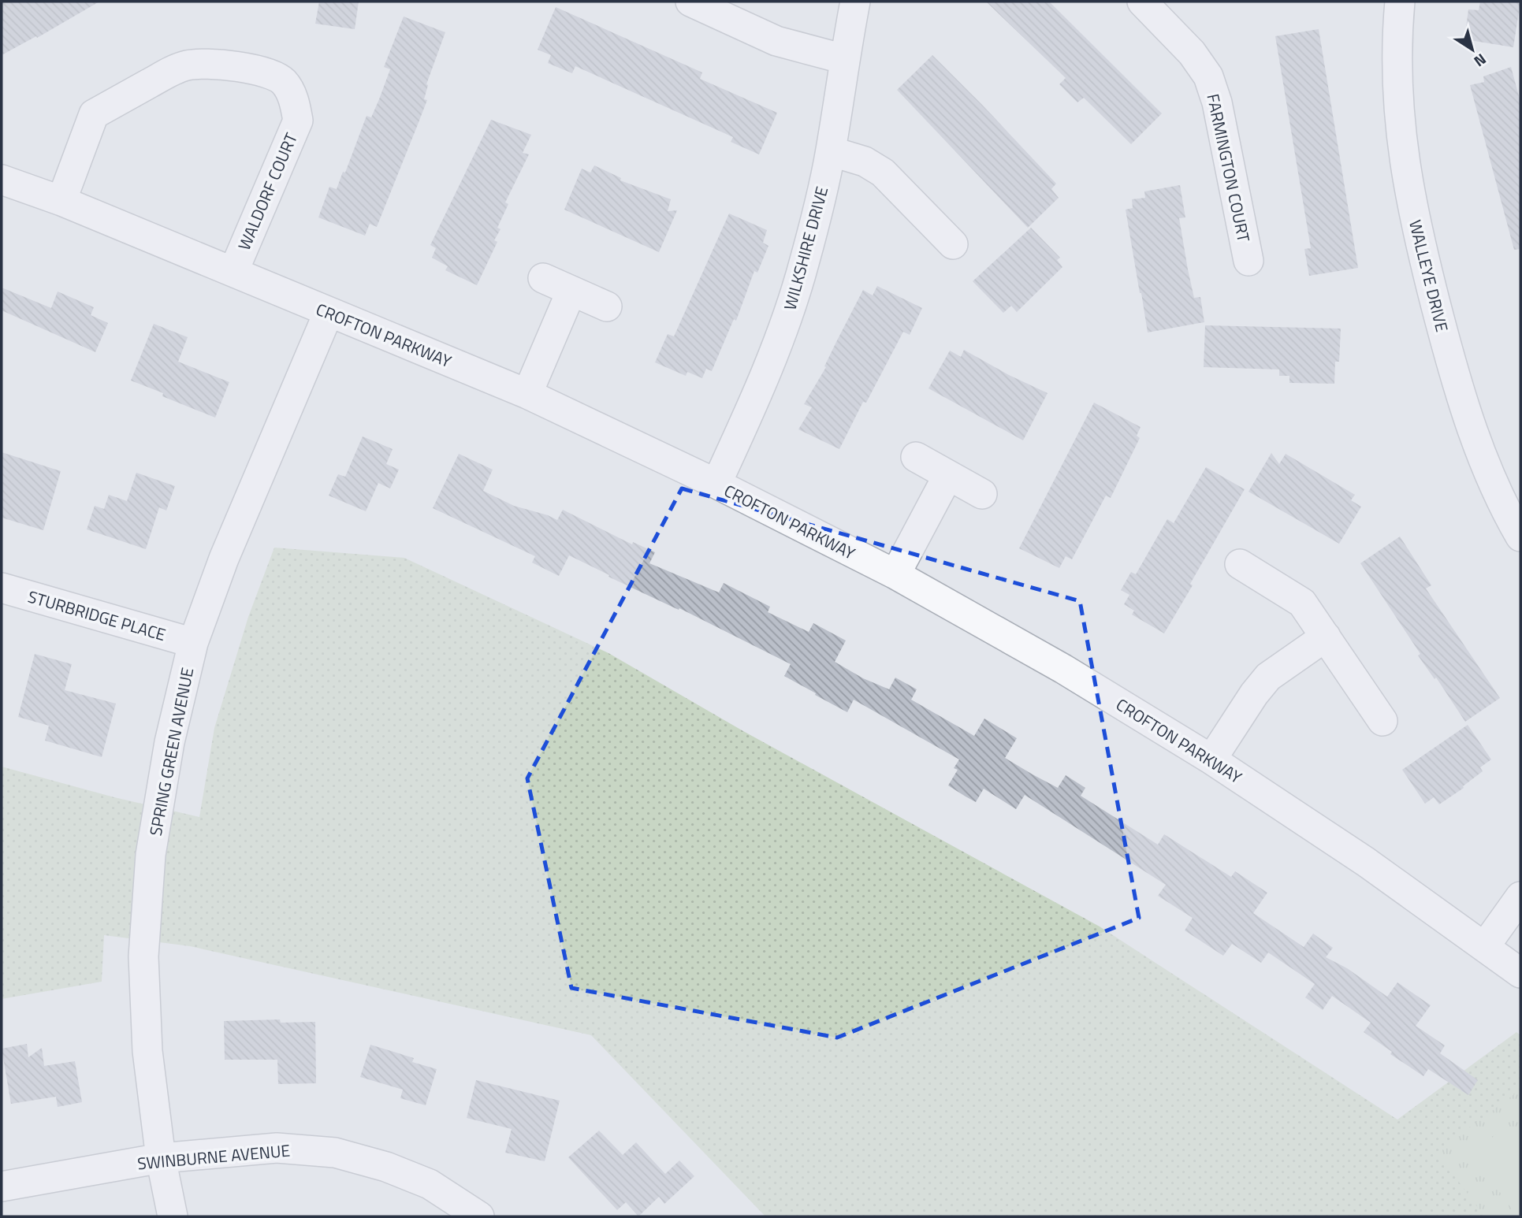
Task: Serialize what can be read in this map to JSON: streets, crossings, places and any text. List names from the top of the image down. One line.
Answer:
{"streets":{"street":["FARMINGTON COURT","WALDORF COURT","WILKSHIRE DRIVE","WALLEYE DRIVE","CROFTON PARKWAY","STURBRIDGE PLACE","SPRING GREEN AVENUE","SWINBURNE AVENUE"]},"crossings":[["WALDORF COURT","CROFTON PARKWAY"],["WILKSHIRE DRIVE","CROFTON PARKWAY"],["CROFTON PARKWAY","SPRING GREEN AVENUE"],["STURBRIDGE PLACE","SPRING GREEN AVENUE"],["SPRING GREEN AVENUE","SWINBURNE AVENUE"]],"north":"bottom right"}
